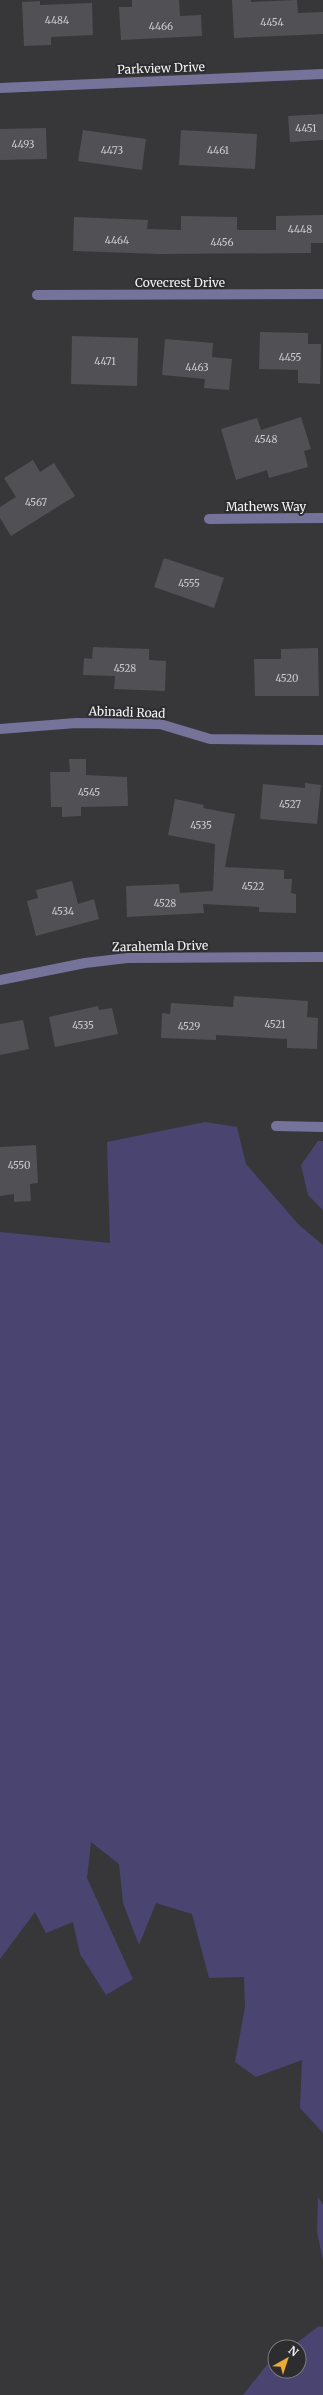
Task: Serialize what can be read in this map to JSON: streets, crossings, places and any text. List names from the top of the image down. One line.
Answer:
{"streets":{"street":["Parkview Drive","Covecrest Drive","Mathews Way","Abinadi Road","Zarahemla Drive"]},"house_numbers":["4484","4454","4466","4451","4493","4473","4461","4448","4464","4456","4455","4471","4463","4548","4567","4555","4528","4520","4545","4527","4535","4522","4528","4534","4521","4535","4529","4550"],"north":"top right"}
